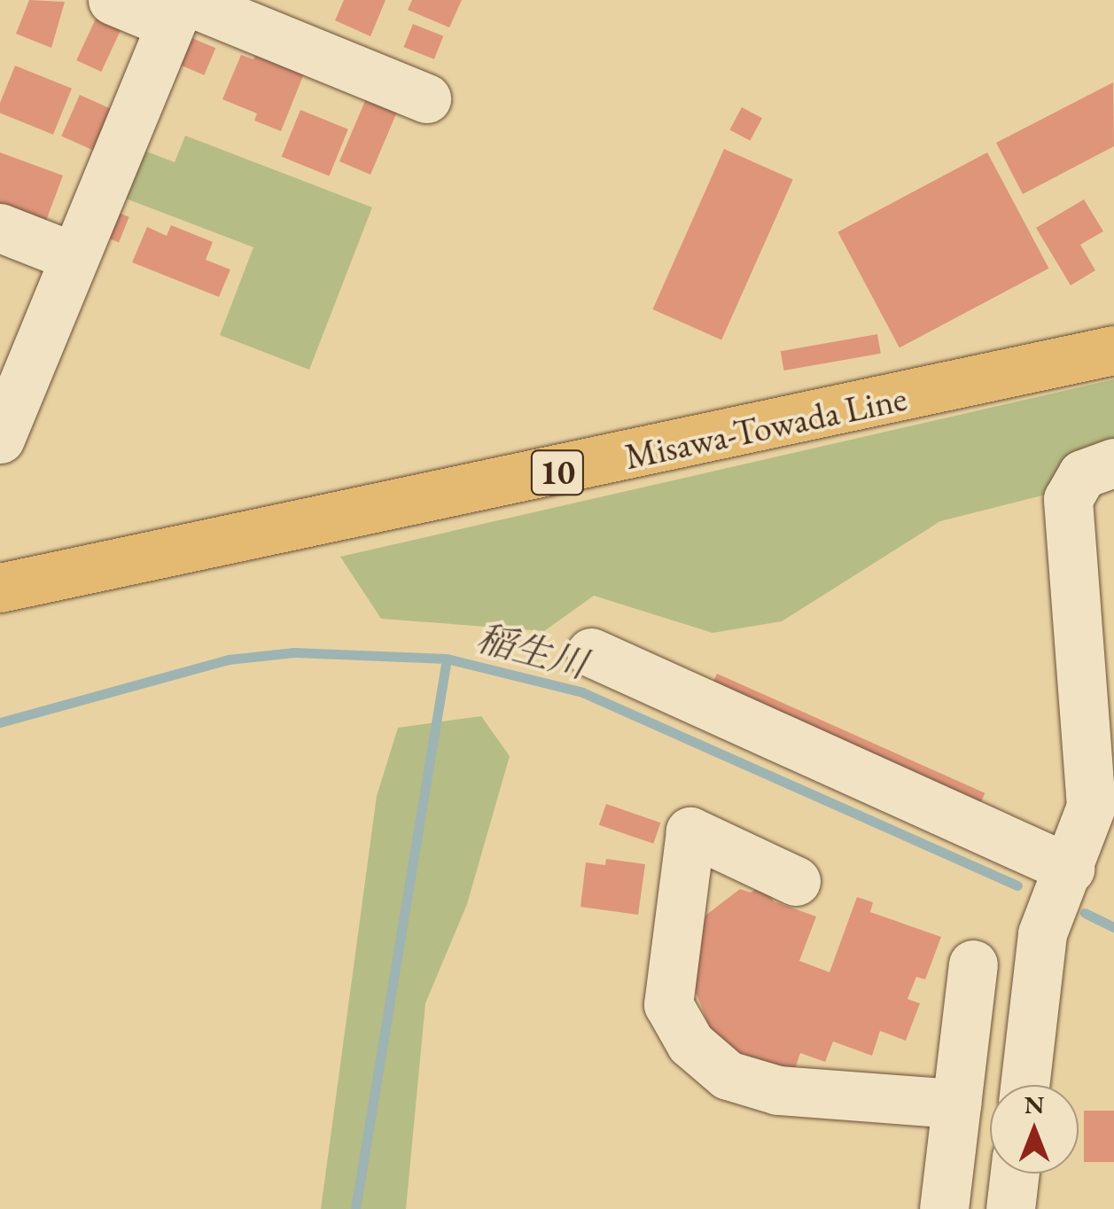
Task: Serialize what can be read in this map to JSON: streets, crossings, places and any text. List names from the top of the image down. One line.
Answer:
{"streets":{"main road":["Misawa-Towada Line","10"]},"water":["稲生川"],"north":"top"}
